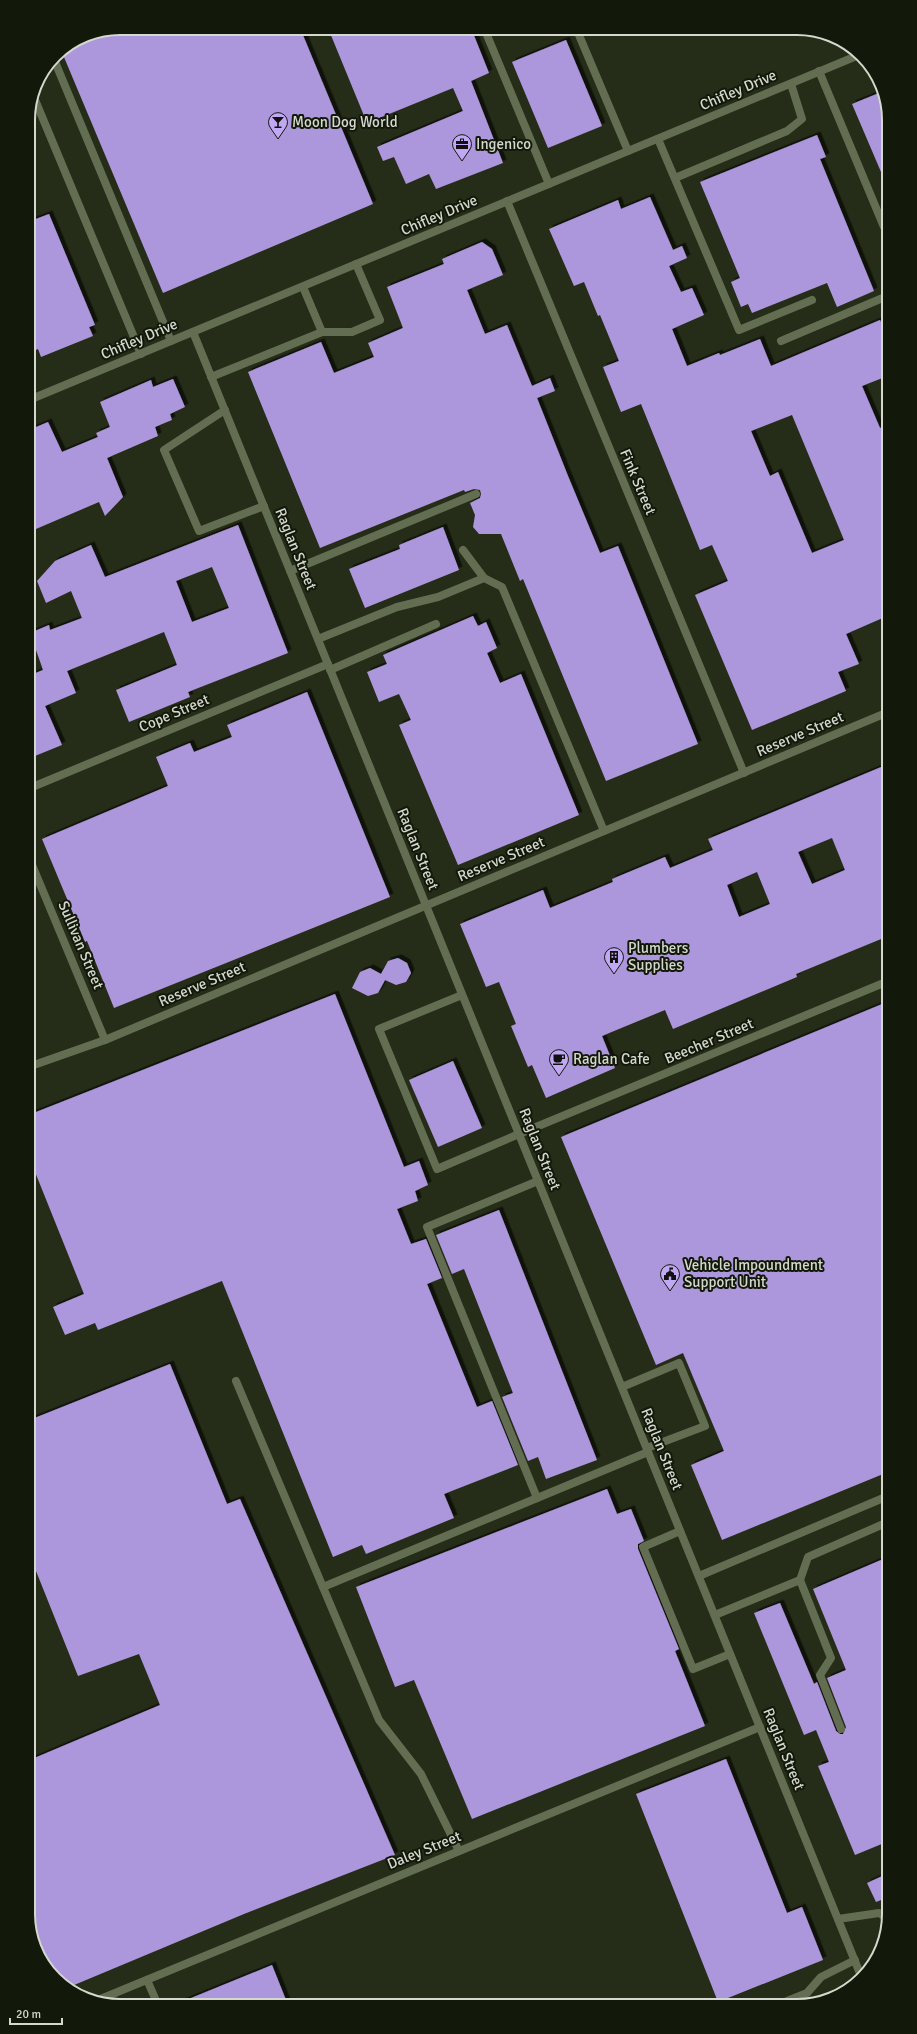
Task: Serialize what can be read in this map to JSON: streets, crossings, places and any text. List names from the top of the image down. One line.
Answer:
{"streets":{"street":["Chifley Drive","Fink Street","Raglan Street","Cope Street","Reserve Street","Sullivan Street","Beecher Street","Daley Street"]},"crossings":[["Chifley Drive","Fink Street"],["Chifley Drive","Raglan Street"],["Fink Street","Reserve Street"],["Raglan Street","Cope Street"],["Raglan Street","Reserve Street"],["Raglan Street","Beecher Street"],["Raglan Street","Daley Street"],["Reserve Street","Sullivan Street"]],"places":{"bar":["Moon Dog World"],"office":["Ingenico"],"building":["Plumbers Supplies"],"cafe":["Raglan Cafe"],"public building":["Vehicle Impoundment Support Unit"]},"scale_bar":"20 m"}
